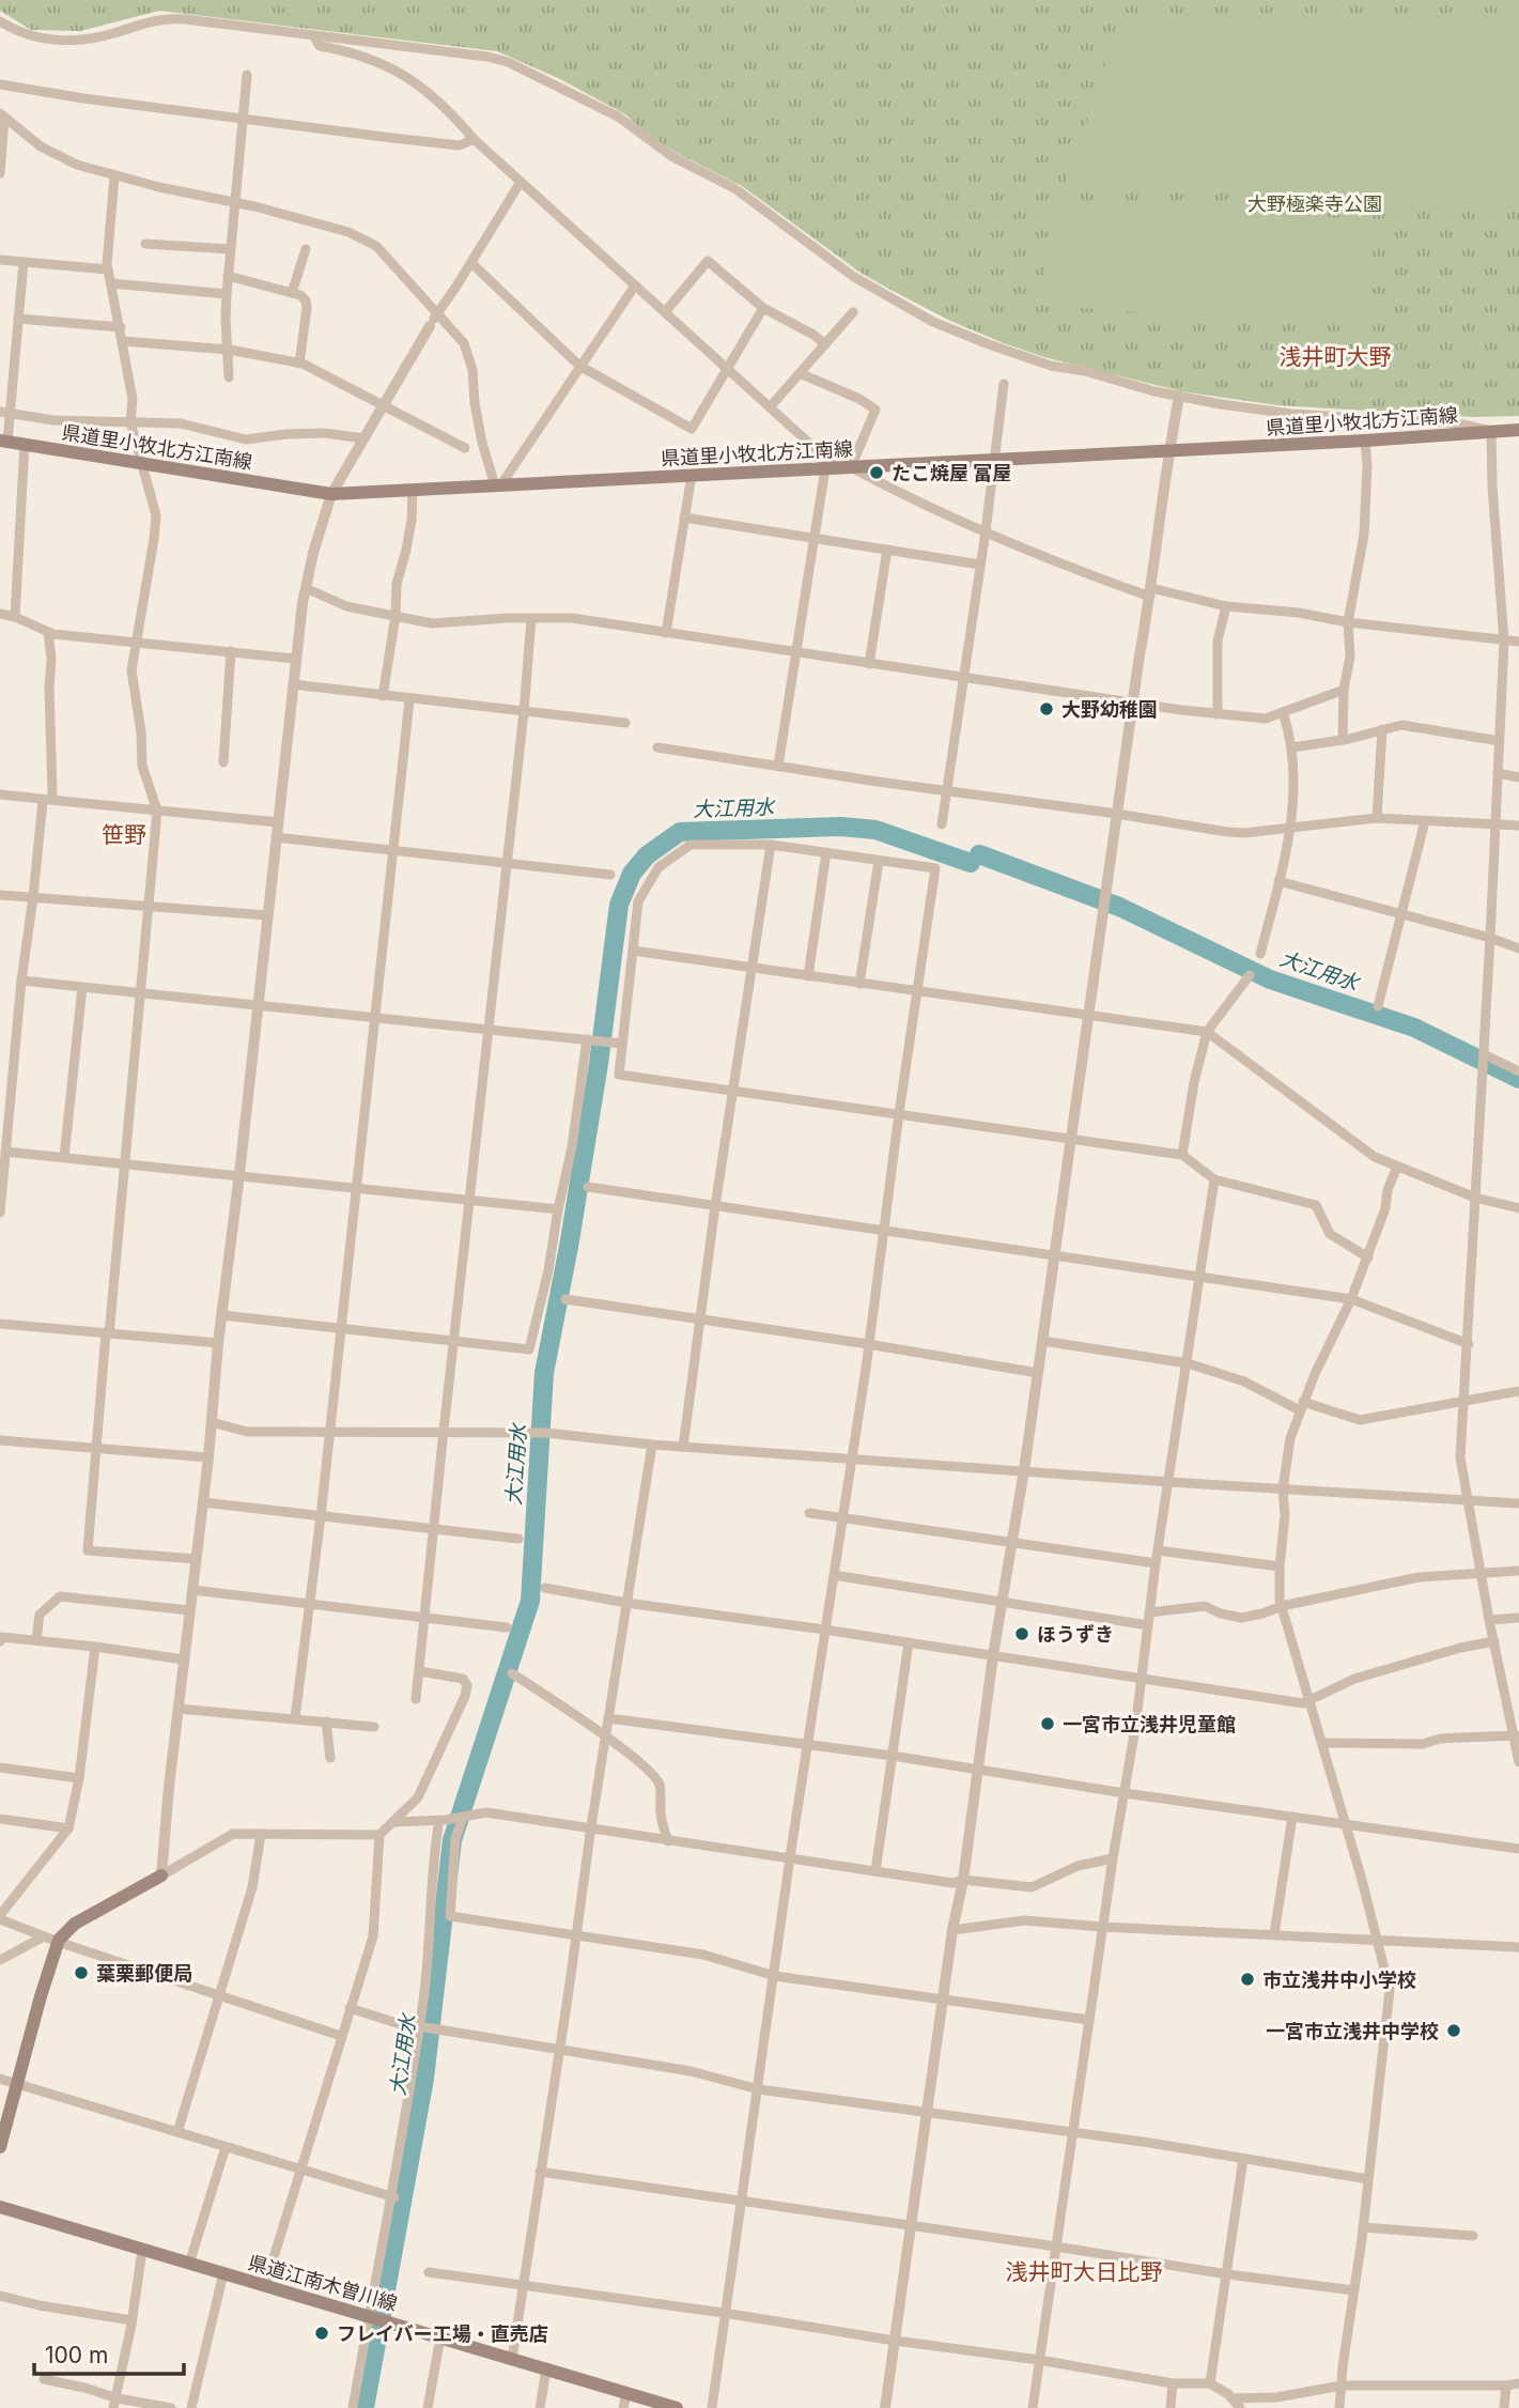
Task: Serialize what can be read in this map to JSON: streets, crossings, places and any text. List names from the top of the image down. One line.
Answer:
{"streets":{"main road":["県道里小牧北方江南線","県道江南木曽川線"]},"districts":["浅井町大野","笹野","浅井町大日比野"],"water":["大江用水"],"parks":["大野極楽寺公園"],"places":["たこ焼屋 富屋","大野幼稚園","ほうずき","一宮市立浅井児童館","葉栗郵便局","市立浅井中小学校","一宮市立浅井中学校","フレイバー工場・直売店"],"scale_bar":"100 m"}
